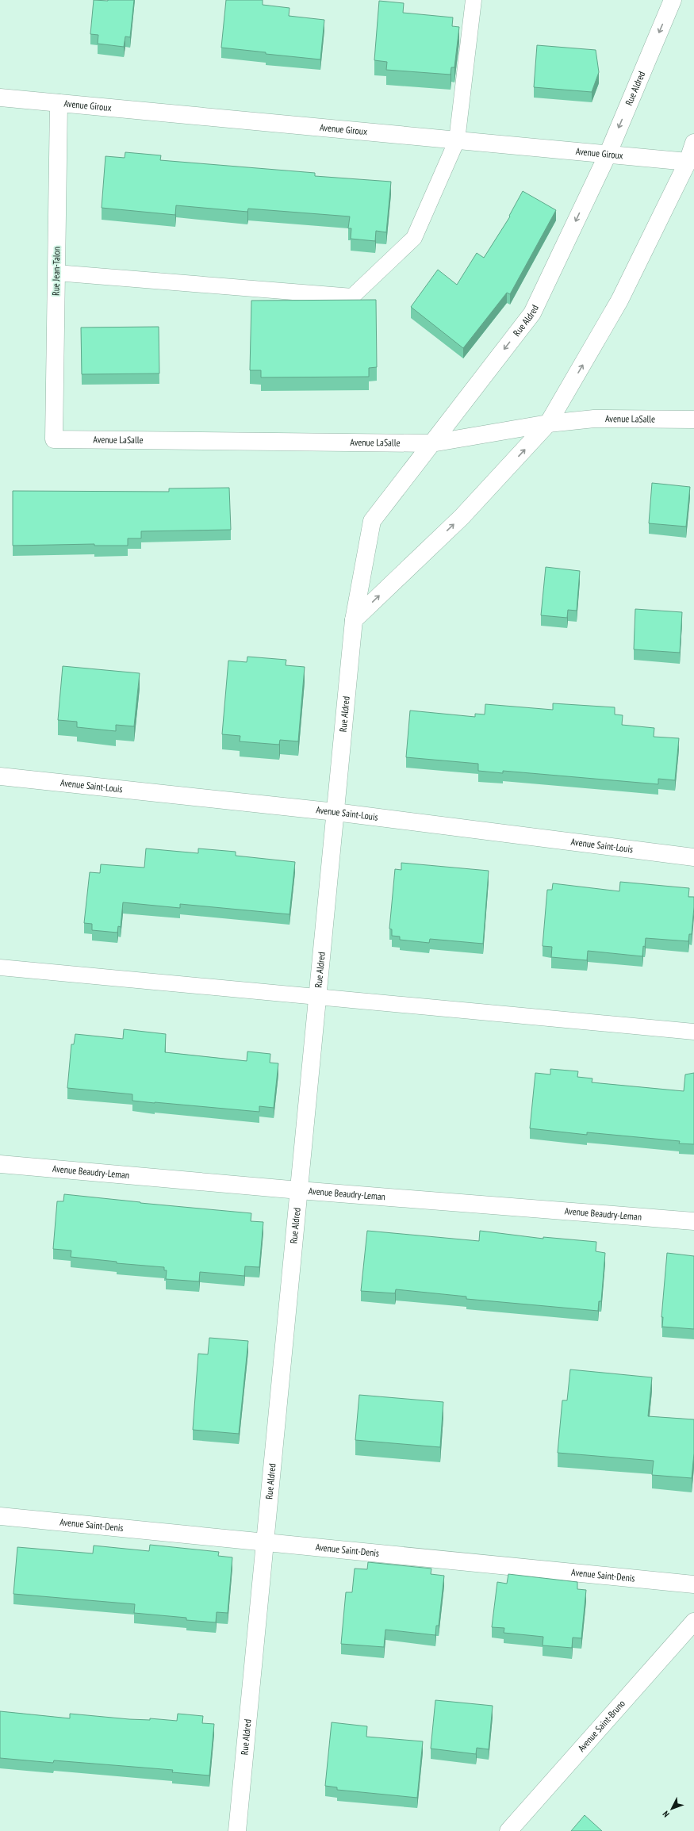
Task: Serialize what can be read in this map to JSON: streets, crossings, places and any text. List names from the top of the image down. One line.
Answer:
{"streets":{"street":["Rue Aldred","Avenue Giroux","Rue Jean-Talon","Avenue LaSalle","Avenue Saint-Louis","Avenue Beaudry-Leman","Avenue Saint-Denis","Avenue Saint-Bruno"]},"crossings":[["Rue Aldred","Avenue Giroux"],["Rue Aldred","Avenue LaSalle"],["Rue Aldred","Avenue Saint-Louis"],["Rue Aldred","Avenue Beaudry-Leman"],["Rue Aldred","Avenue Saint-Denis"],["Avenue Giroux","Rue Jean-Talon"],["Rue Jean-Talon","Avenue LaSalle"]],"north":"bottom left"}
